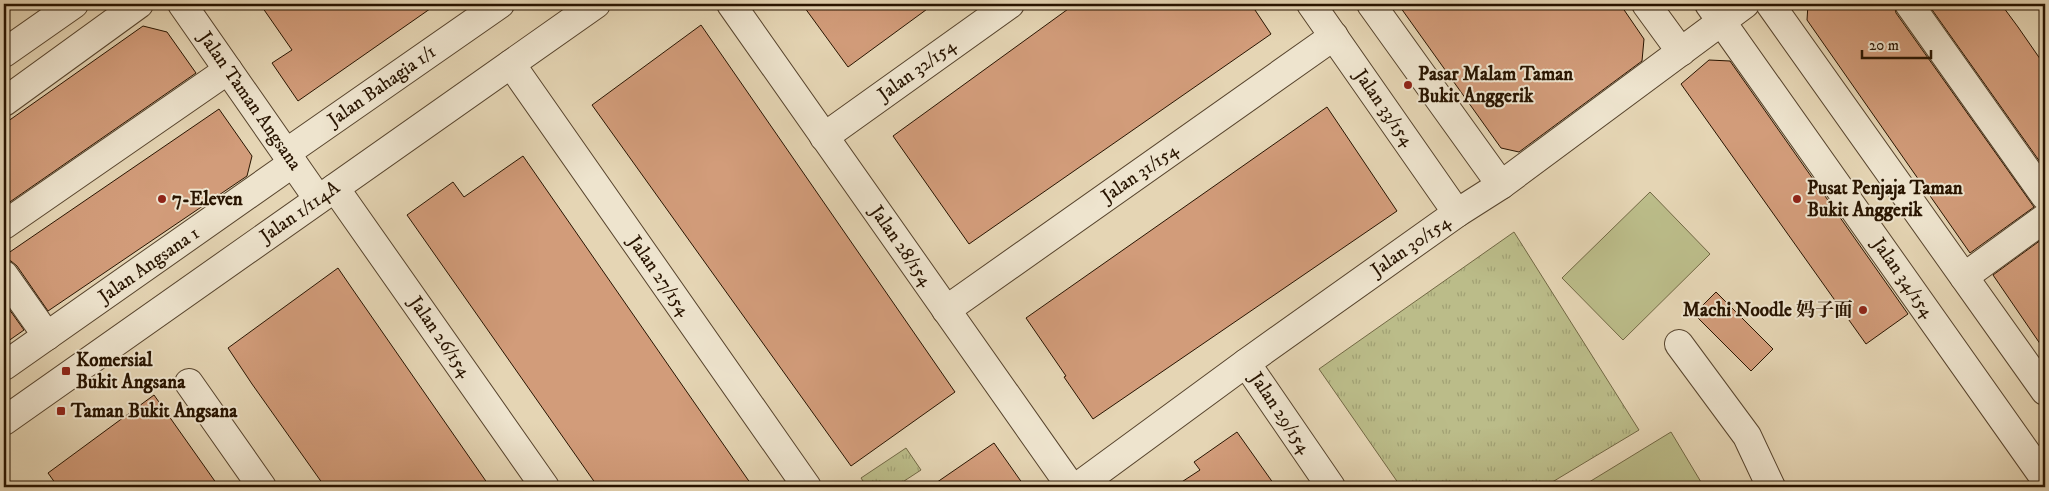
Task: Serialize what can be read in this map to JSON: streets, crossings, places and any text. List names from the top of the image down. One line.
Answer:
{"streets":{"street":["Jalan 32/154","Jalan Bahagia 1/1","Jalan Taman Angsana","Jalan 33/154","Jalan 31/154","Jalan 1/114A","Jalan 28/154","Jalan 30/154","Jalan Angsana 1","Jalan 27/154","Jalan 34/154","Jalan 26/154","Jalan 29/154"]},"crossings":[["Jalan 32/154","Jalan 28/154"],["Jalan Bahagia 1/1","Jalan Taman Angsana"],["Jalan Bahagia 1/1","Jalan Angsana 1"],["Jalan Taman Angsana","Jalan 1/114A"],["Jalan Taman Angsana","Jalan Angsana 1"],["Jalan Taman Angsana","Jalan 26/154"],["Jalan 33/154","Jalan 31/154"],["Jalan 33/154","Jalan 30/154"],["Jalan 31/154","Jalan 28/154"],["Jalan 1/114A","Jalan 27/154"],["Jalan 1/114A","Jalan 26/154"],["Jalan 30/154","Jalan 34/154"],["Jalan 30/154","Jalan 29/154"]],"places":{"other":["Pasar Malam Taman Bukit Anggerik","7-Eleven","Pusat Penjaja Taman Bukit Anggerik","Machi Noodle 妈子面"],"transit":["Komersial Bukit Angsana","Taman Bukit Angsana"]},"scale_bar":"20 m"}
